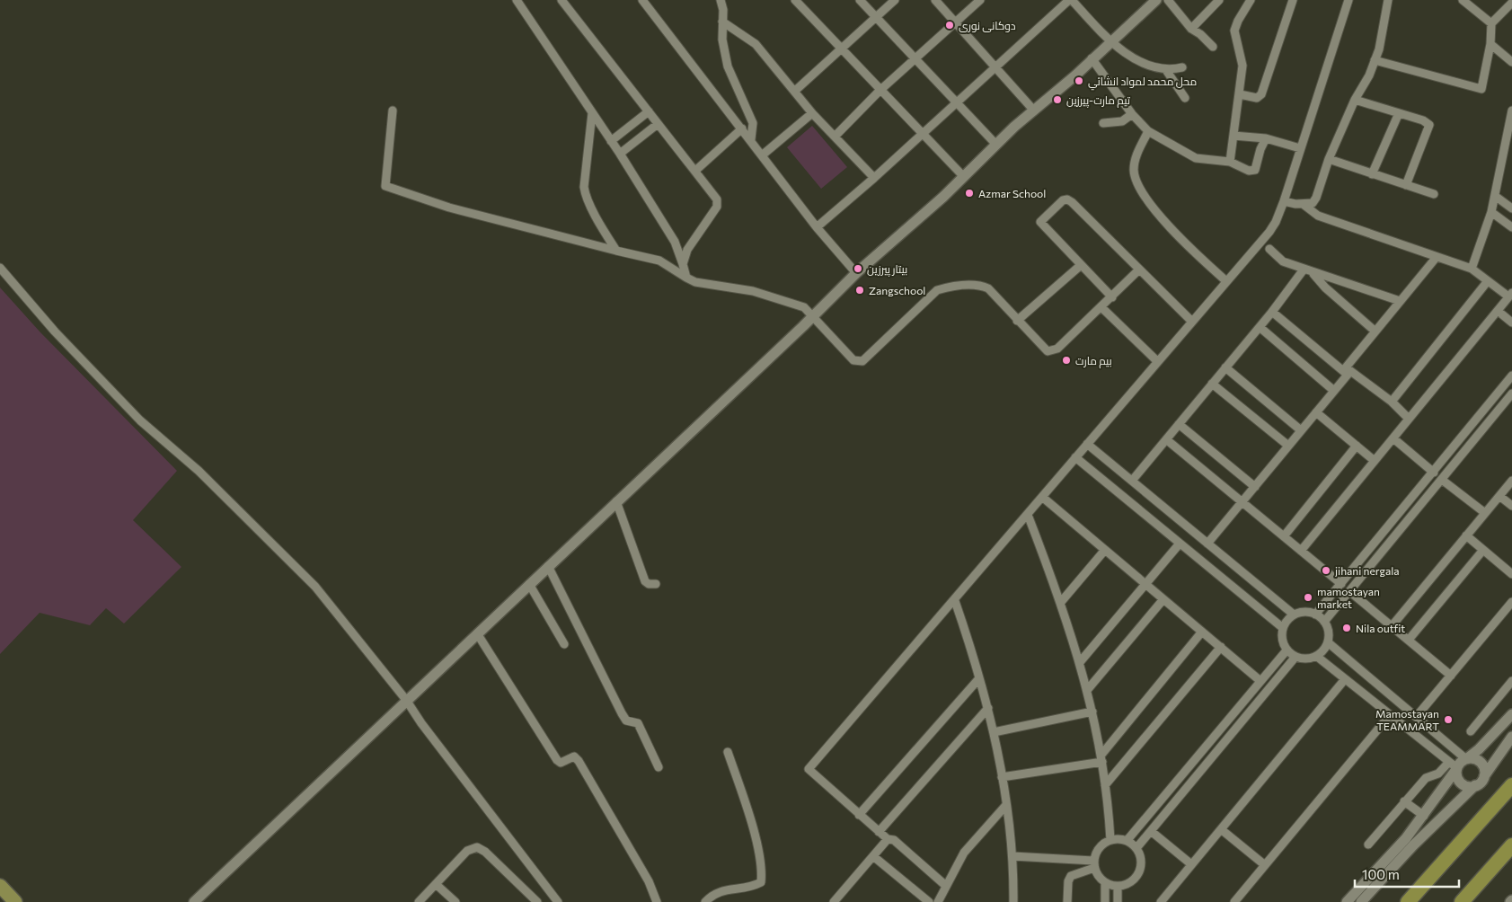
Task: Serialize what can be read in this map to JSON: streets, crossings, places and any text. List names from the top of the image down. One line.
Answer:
{"places":["دوکانی نوری","محل محمد لمواد انشائي","تیم مارت-پیرزین","Azmar School","بيتار پيرزين","Zangschool","بیم مارت","jihani nergala","mamostayan market","Nila outfit","Mamostayan TEAMMART"],"scale_bar":"100 m"}
